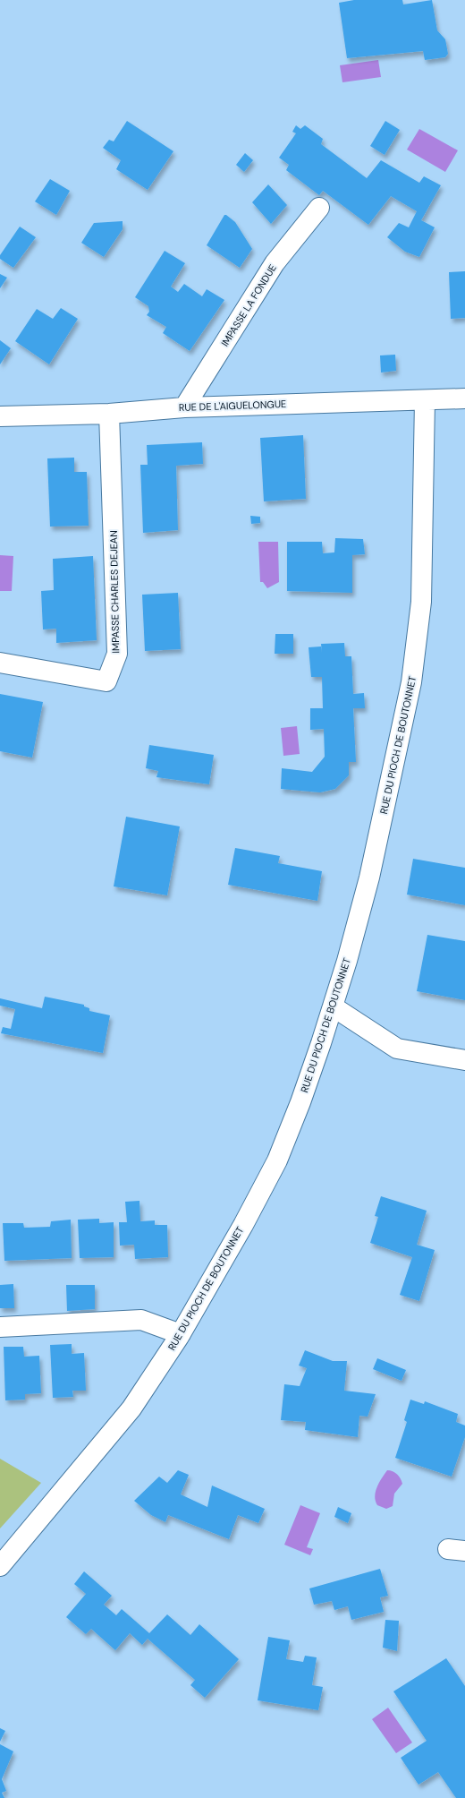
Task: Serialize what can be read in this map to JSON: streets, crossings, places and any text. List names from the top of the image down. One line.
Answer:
{"streets":{"street":["IMPASSE LA FONDUE","RUE DE L'AIGUELONGUE","IMPASSE CHARLES DEJEAN","RUE DU PIOCH DE BOUTONNET"]},"crossings":[["IMPASSE LA FONDUE","RUE DE L'AIGUELONGUE"],["RUE DE L'AIGUELONGUE","IMPASSE CHARLES DEJEAN"],["RUE DE L'AIGUELONGUE","RUE DU PIOCH DE BOUTONNET"]]}
